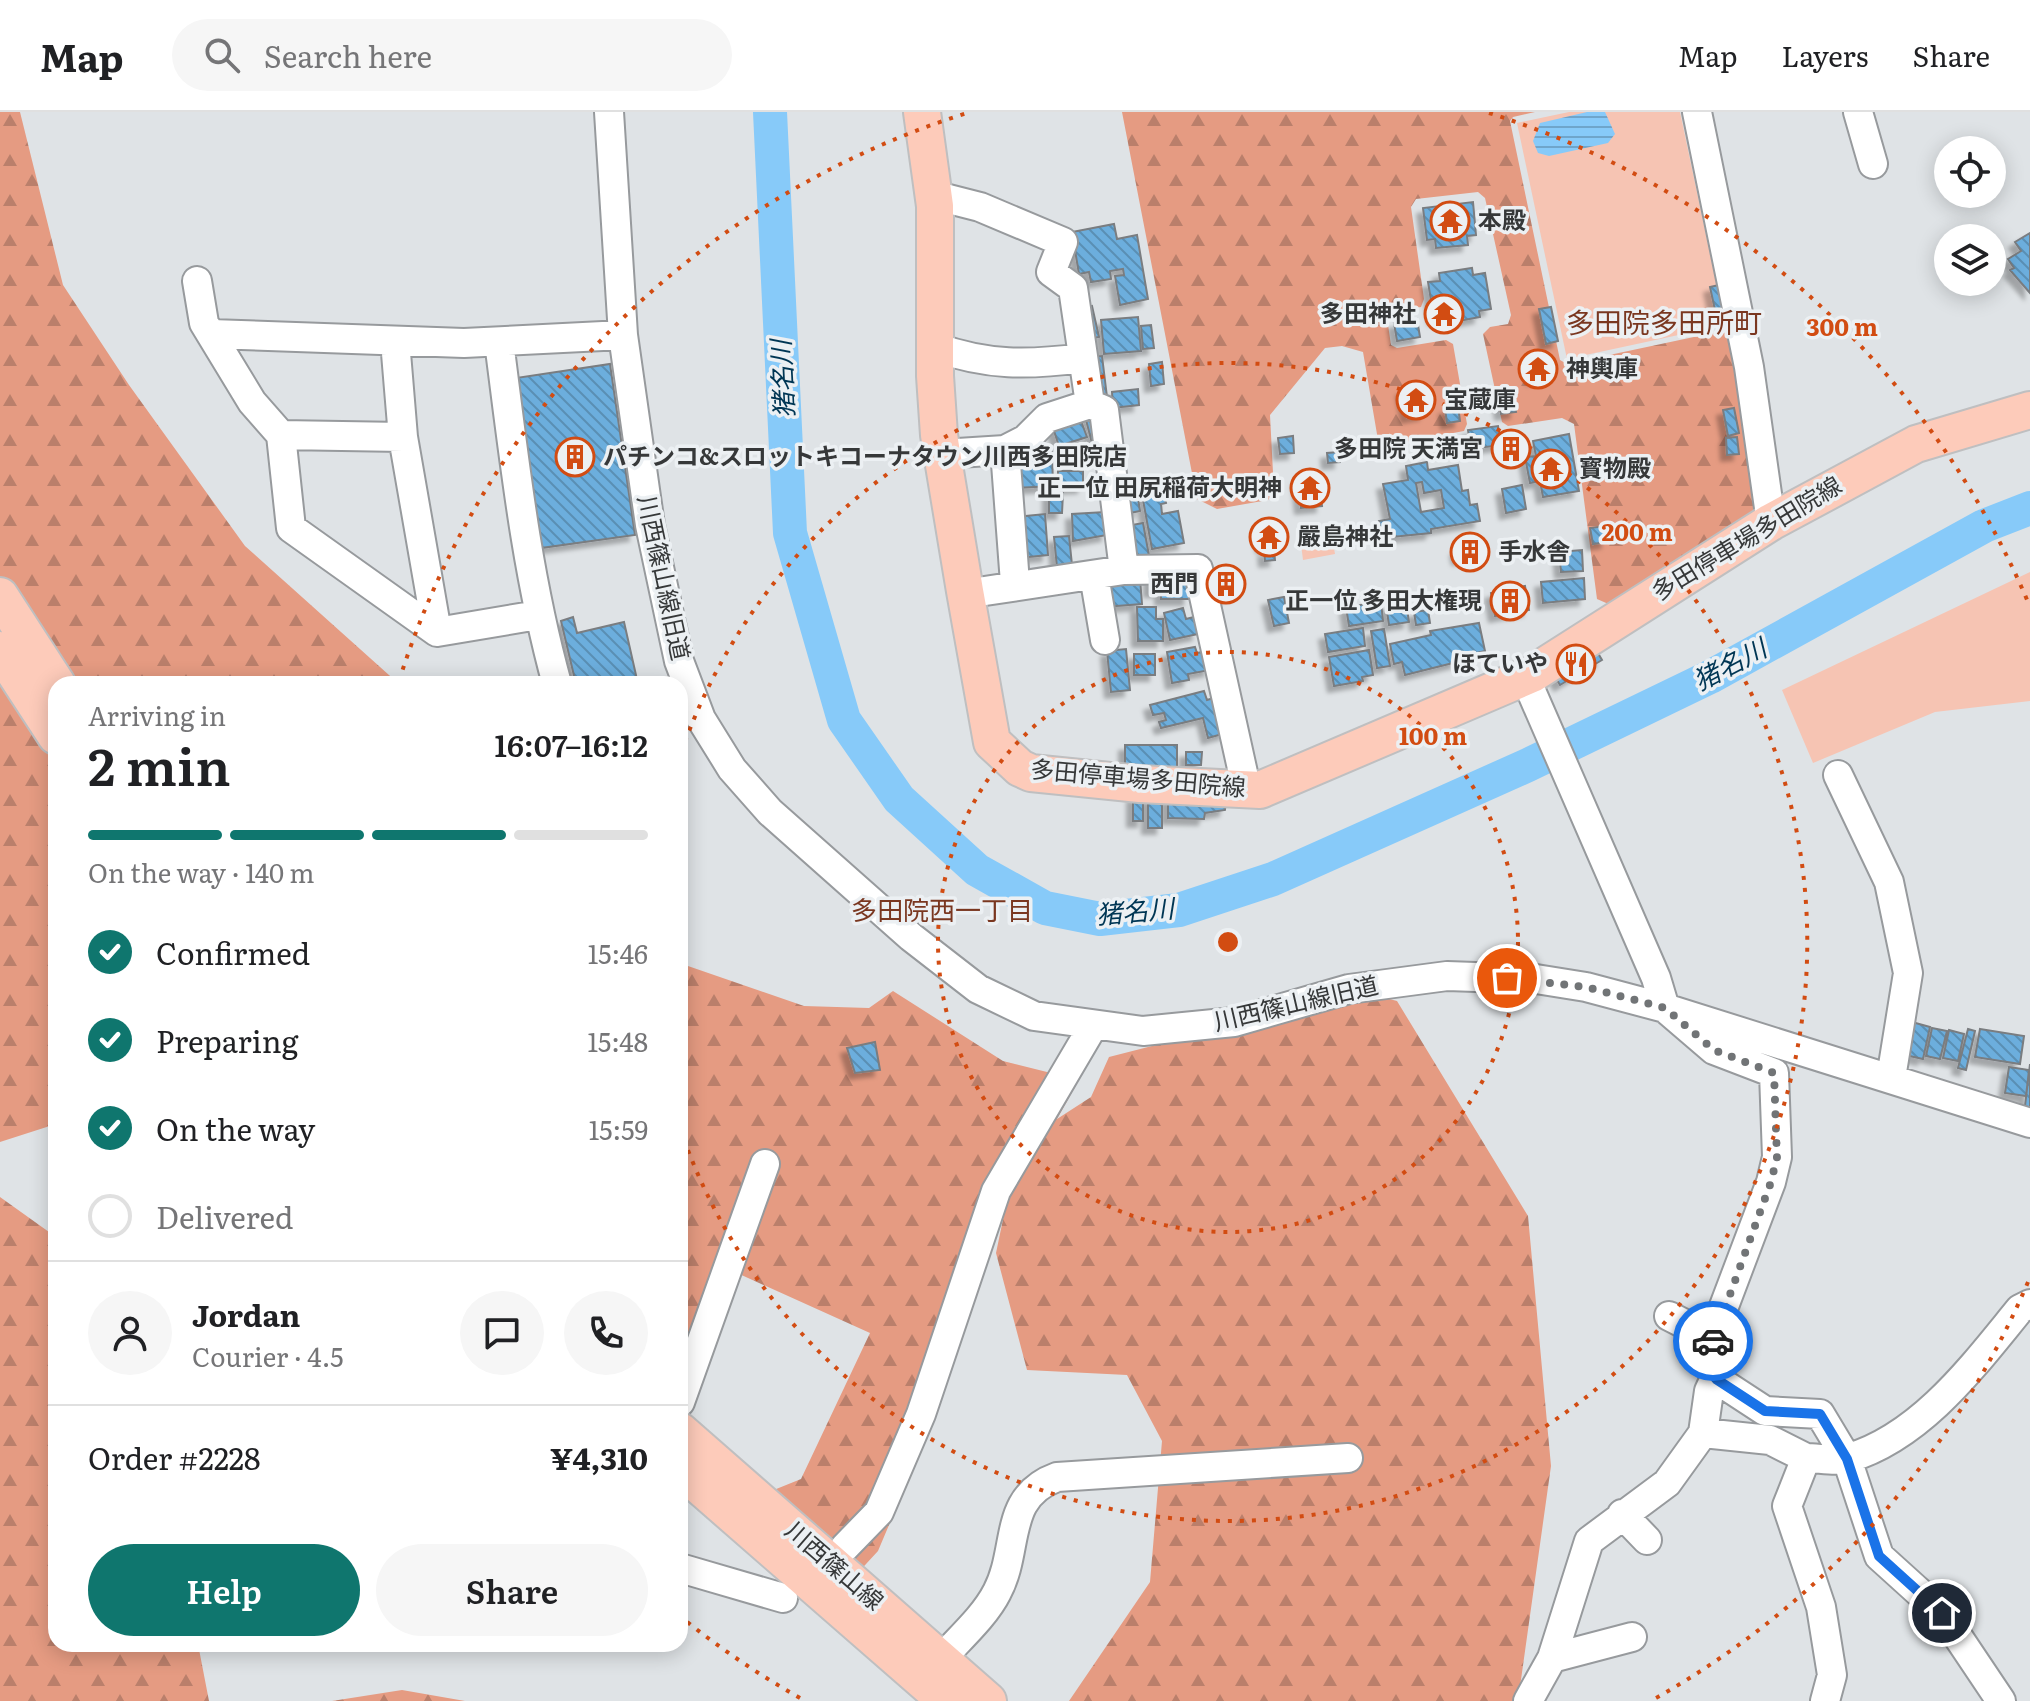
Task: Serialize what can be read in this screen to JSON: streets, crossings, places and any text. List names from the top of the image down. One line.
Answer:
{"streets":{"main road":["多田停車場多田院線","川西篠山線"],"street":["川西篠山線旧道"]},"districts":["多田院多田所町","多田院西一丁目"],"water":["猪名川"],"places":{"temple":["本殿","多田神社","神輿庫","宝蔵庫","寳物殿","正一位 田尻稲荷大明神","嚴島神社"],"building":["多田院 天満宮","パチンコ&スロットキコーナタウン川西多田院店","手水舎","西門","正一位 多田大権現"],"restaurant":["ほていや"]},"page":{"header":"Map","search":"Search here","nav":["Map","Layers","Share"],"heading":["2 min","Arriving in","16:07–16:12"],"panel":["Jordan","Courier · 4.5","Order #2228","¥4,310"],"bar":"On the way · 140 m","list":[["Confirmed","15:46"],["Preparing","15:48"],["On the way","15:59"],"Delivered"],"buttons":["Help","Share"]},"rings":["300 m","200 m","100 m"]}
